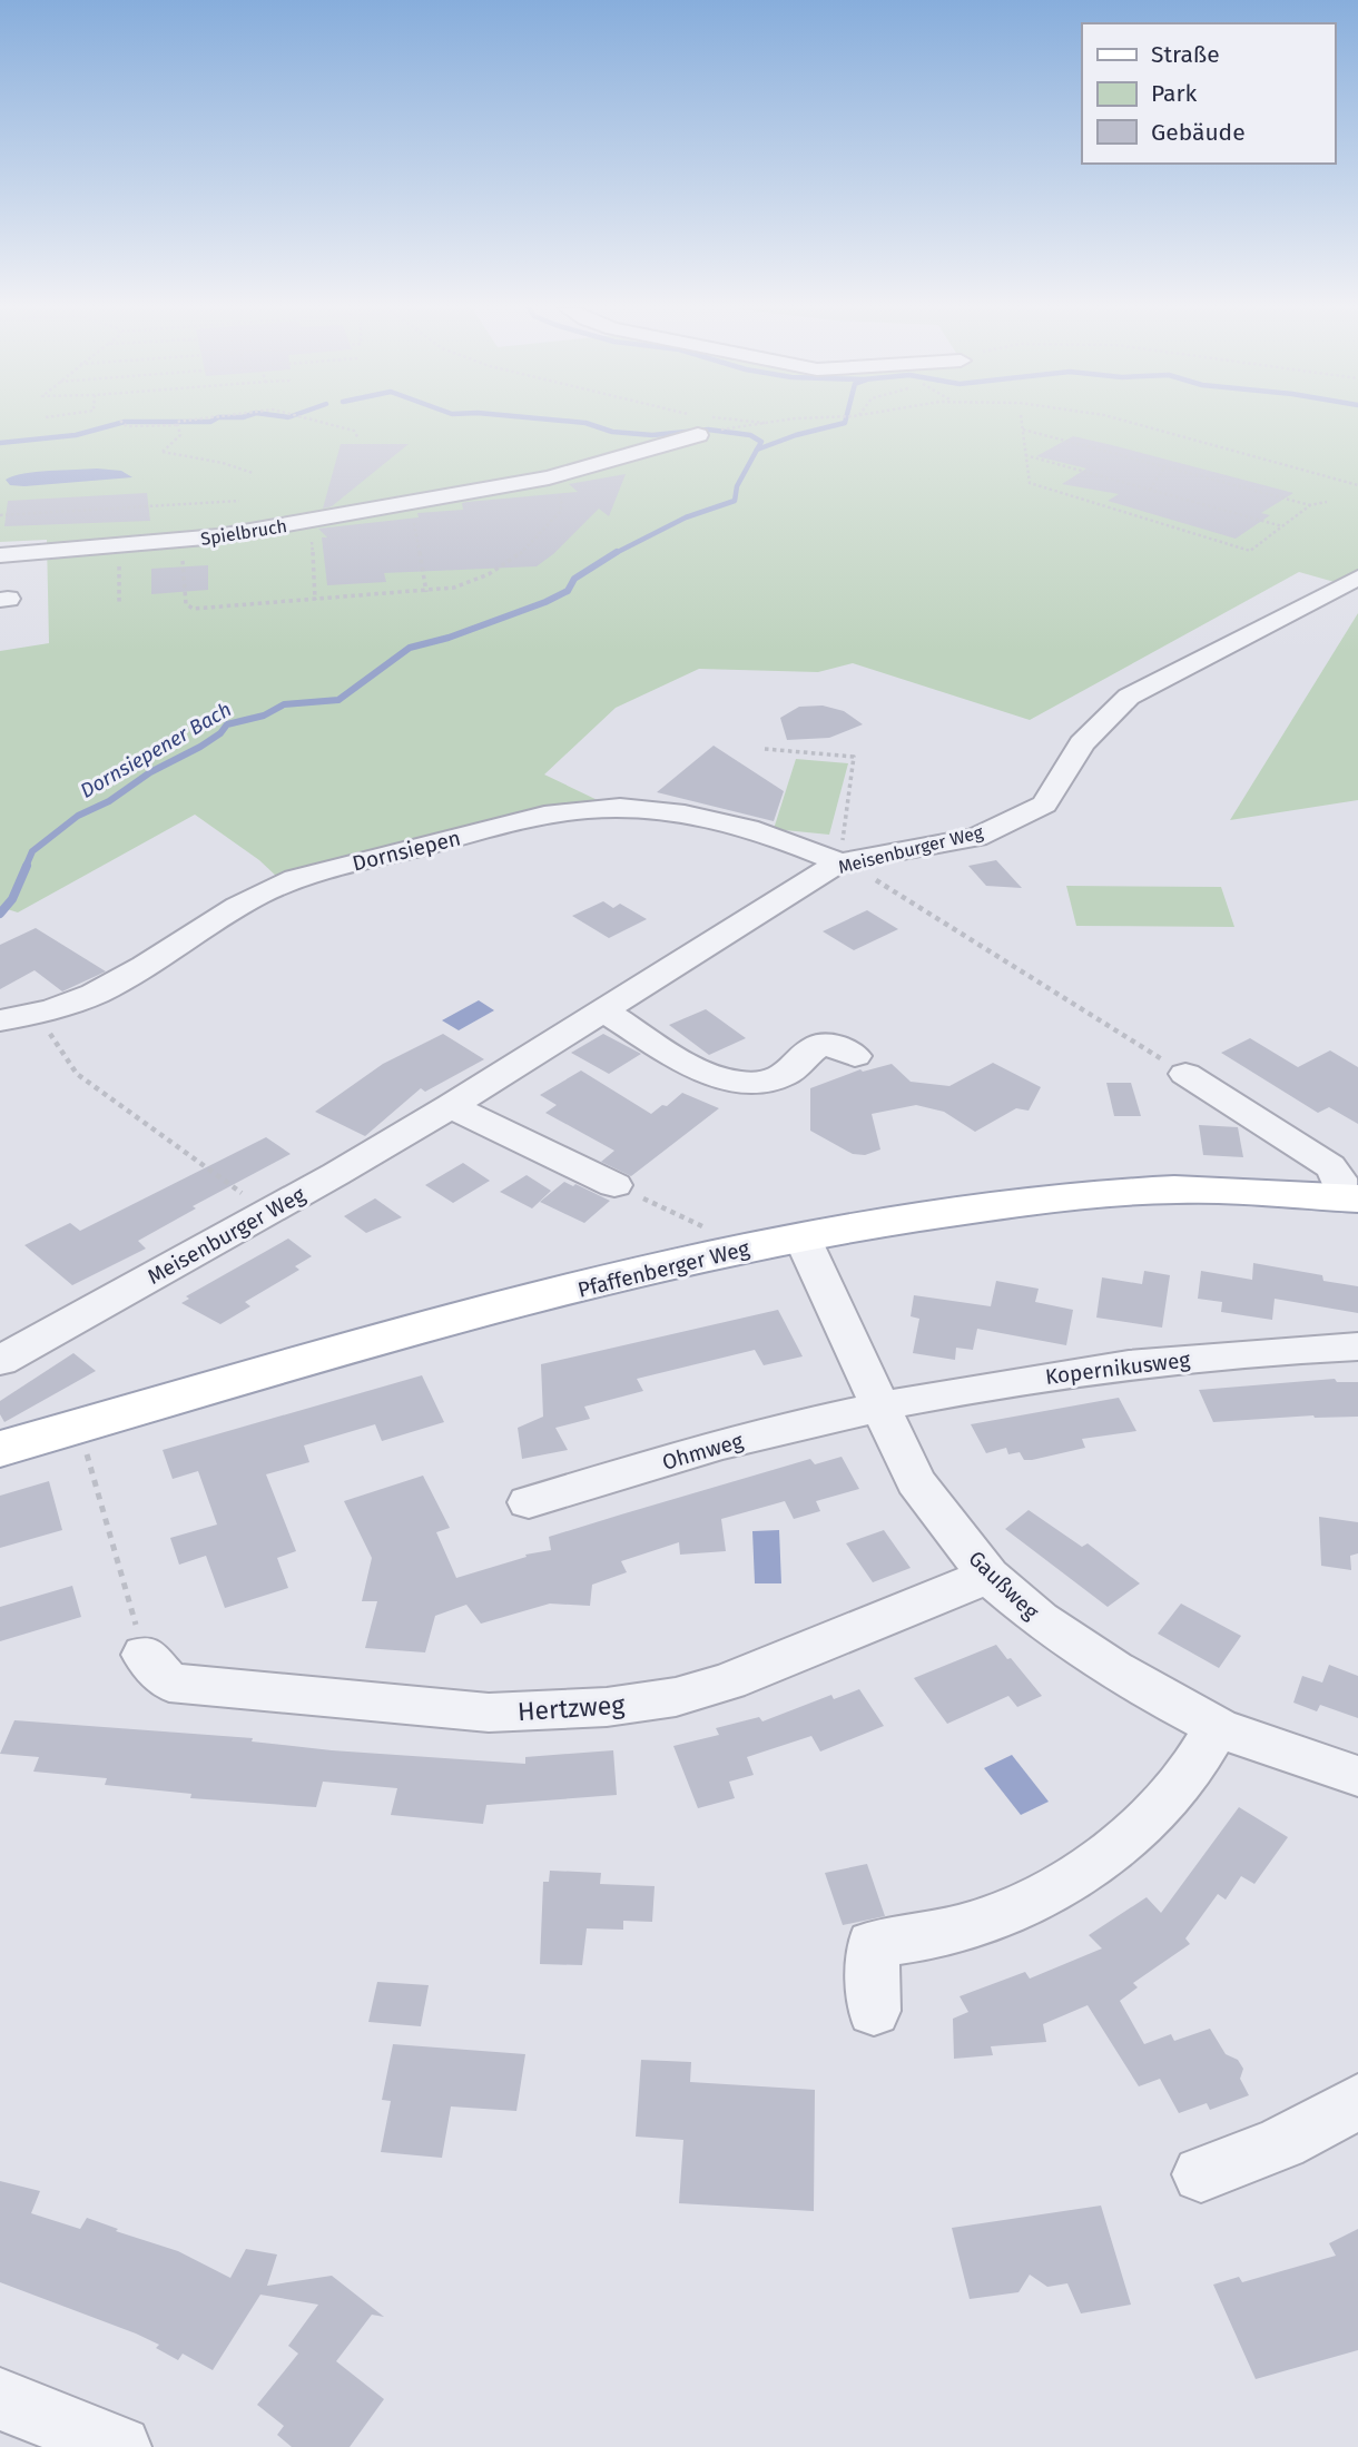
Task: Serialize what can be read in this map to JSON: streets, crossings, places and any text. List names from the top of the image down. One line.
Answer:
{"streets":{"main road":["Pfaffenberger Weg"],"street":["Spielbruch","Meisenburger Weg","Dornsiepen","Kopernikusweg","Ohmweg","Gaußweg","Hertzweg"]},"crossings":[["Meisenburger Weg","Dornsiepen"],["Pfaffenberger Weg","Gaußweg"],["Kopernikusweg","Ohmweg"],["Kopernikusweg","Gaußweg"],["Ohmweg","Gaußweg"],["Gaußweg","Hertzweg"]],"water":["Dornsiepener Bach"],"legend":["Straße","Park","Gebäude"]}
